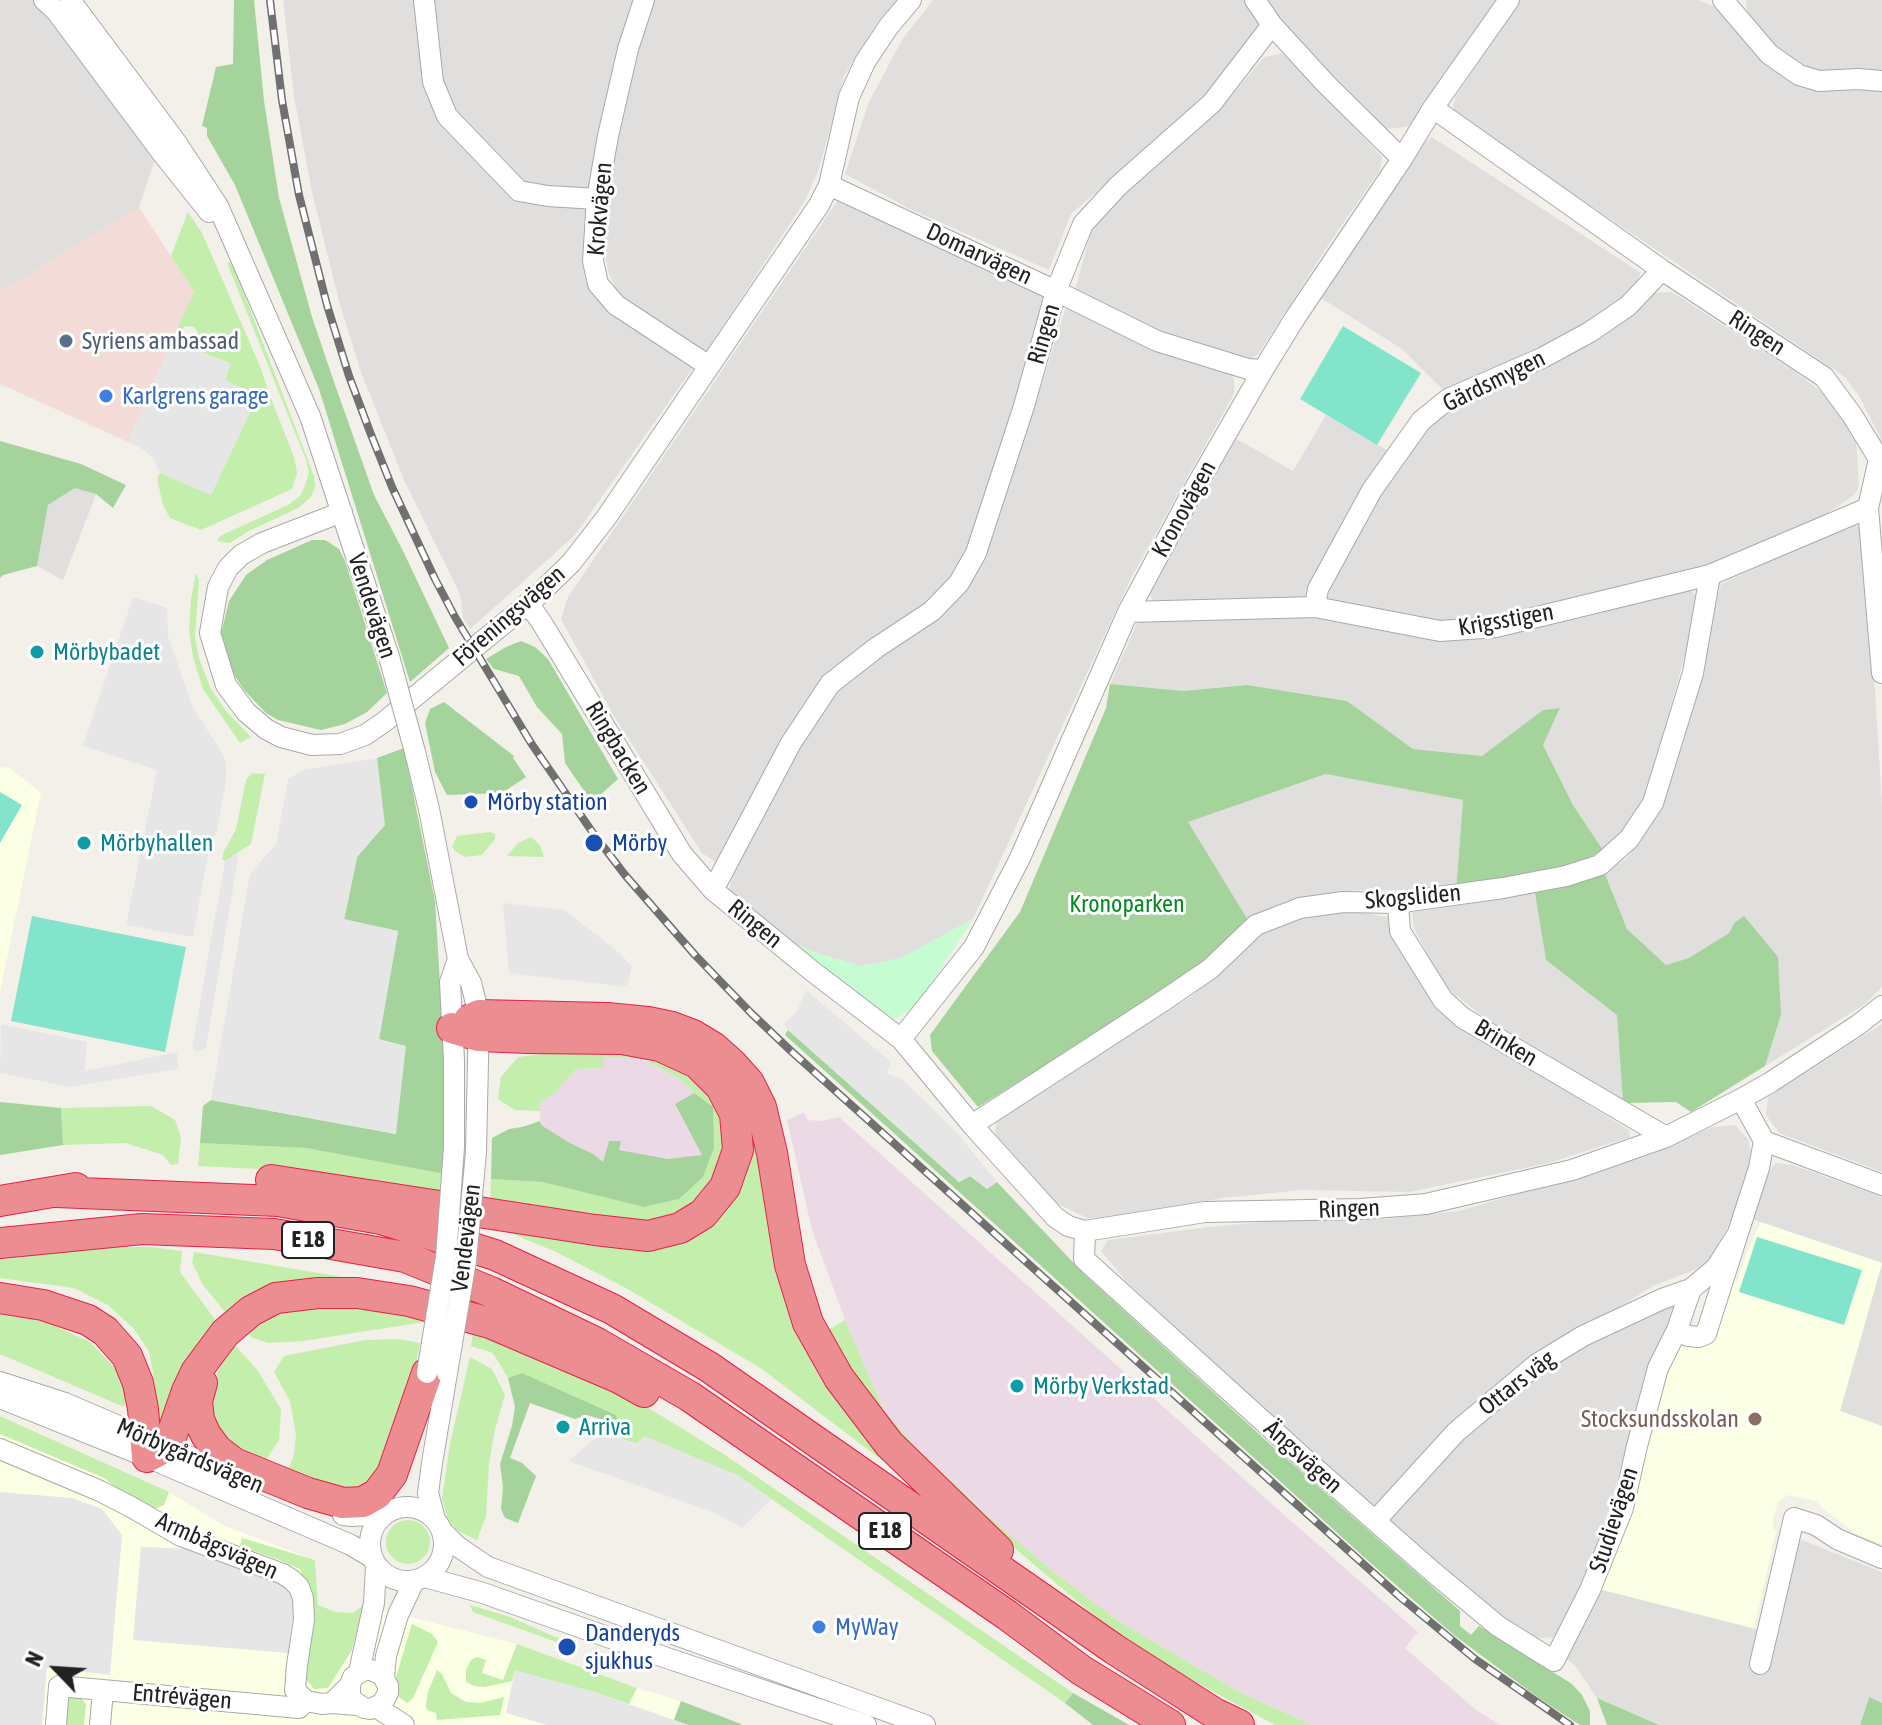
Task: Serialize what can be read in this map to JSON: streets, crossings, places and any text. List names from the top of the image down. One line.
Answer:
{"streets":{"highway":["E 18"],"street":["Krokvägen","Domarvägen","Ringen","Gärdsmygen","Kronovägen","Vendevägen","Föreningsvägen","Krigsstigen","Ringbacken","Skogsliden","Brinken","Ottars väg","Mörbygårdsvägen","Ängsvägen","Studievägen","Armbågsvägen","Entrévägen"]},"crossings":[["Krokvägen","Föreningsvägen"],["Domarvägen","Ringen"],["Domarvägen","Kronovägen"],["Domarvägen","Föreningsvägen"],["Ringen","Gärdsmygen"],["Ringen","Kronovägen"],["Ringen","Krigsstigen"],["Ringen","Ringbacken"],["Ringen","Skogsliden"],["Ringen","Brinken"],["Ringen","Ängsvägen"],["Gärdsmygen","Krigsstigen"],["Kronovägen","Krigsstigen"],["Vendevägen","Föreningsvägen"],["Vendevägen","Mörbygårdsvägen"],["Föreningsvägen","Ringbacken"],["Krigsstigen","Skogsliden"],["Skogsliden","Brinken"],["Ottars väg","Ängsvägen"],["Ottars väg","Studievägen"],["Ängsvägen","Studievägen"],["Armbågsvägen","Entrévägen"]],"parks":["Kronoparken"],"places":["Syriens ambassad","Karlgrens garage","Mörbybadet","Mörby station","Mörbyhallen","Mörby","Mörby Verkstad","Stocksundsskolan","Arriva","MyWay","Danderyds sjukhus"],"north":"top left"}
